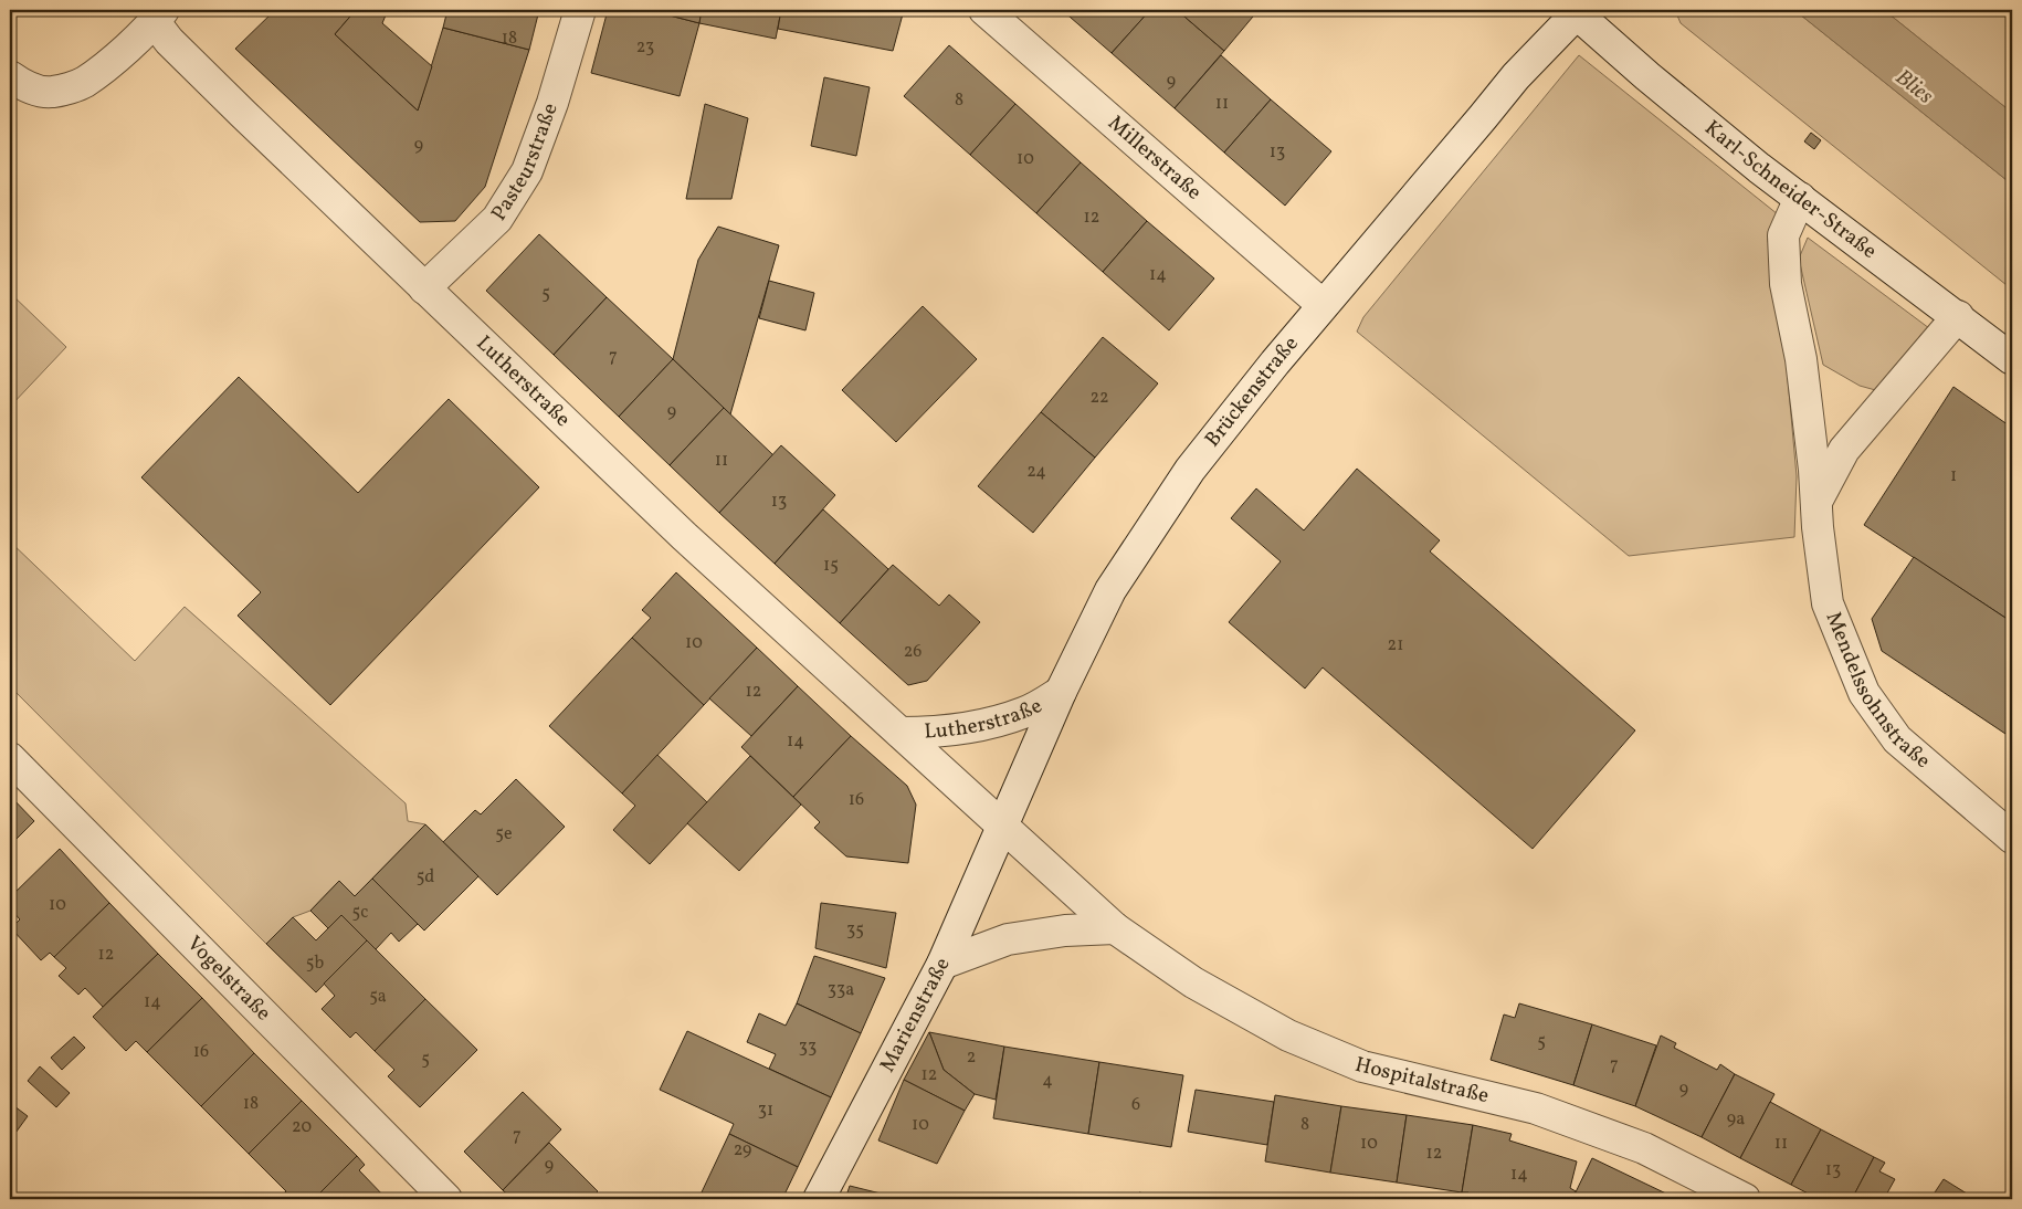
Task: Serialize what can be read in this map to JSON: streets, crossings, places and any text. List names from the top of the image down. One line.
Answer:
{"streets":{"street":["Millerstraße","Pasteurstraße","Karl-Schneider-Straße","Lutherstraße","Brückenstraße","Mendelssohnstraße","Vogelstraße","Marienstraße","Hospitalstraße"]},"crossings":[["Millerstraße","Brückenstraße"],["Pasteurstraße","Lutherstraße"],["Karl-Schneider-Straße","Brückenstraße"],["Karl-Schneider-Straße","Mendelssohnstraße"],["Lutherstraße","Brückenstraße"],["Lutherstraße","Marienstraße"],["Lutherstraße","Hospitalstraße"],["Brückenstraße","Marienstraße"],["Brückenstraße","Hospitalstraße"],["Marienstraße","Hospitalstraße"]],"water":["Blies"],"house_numbers":["18","23","9","8","11","9","13","10","12","14","5","7","22","9","11","24","1","13","15","10","21","26","12","14","16","5e","5d","10","5c","35","12","5b","33a","5a","14","5","33","16","2","5","7","12","4","9","18","6","31","9a","10","8","20","7","10","11","29","12","9","13","14"]}
